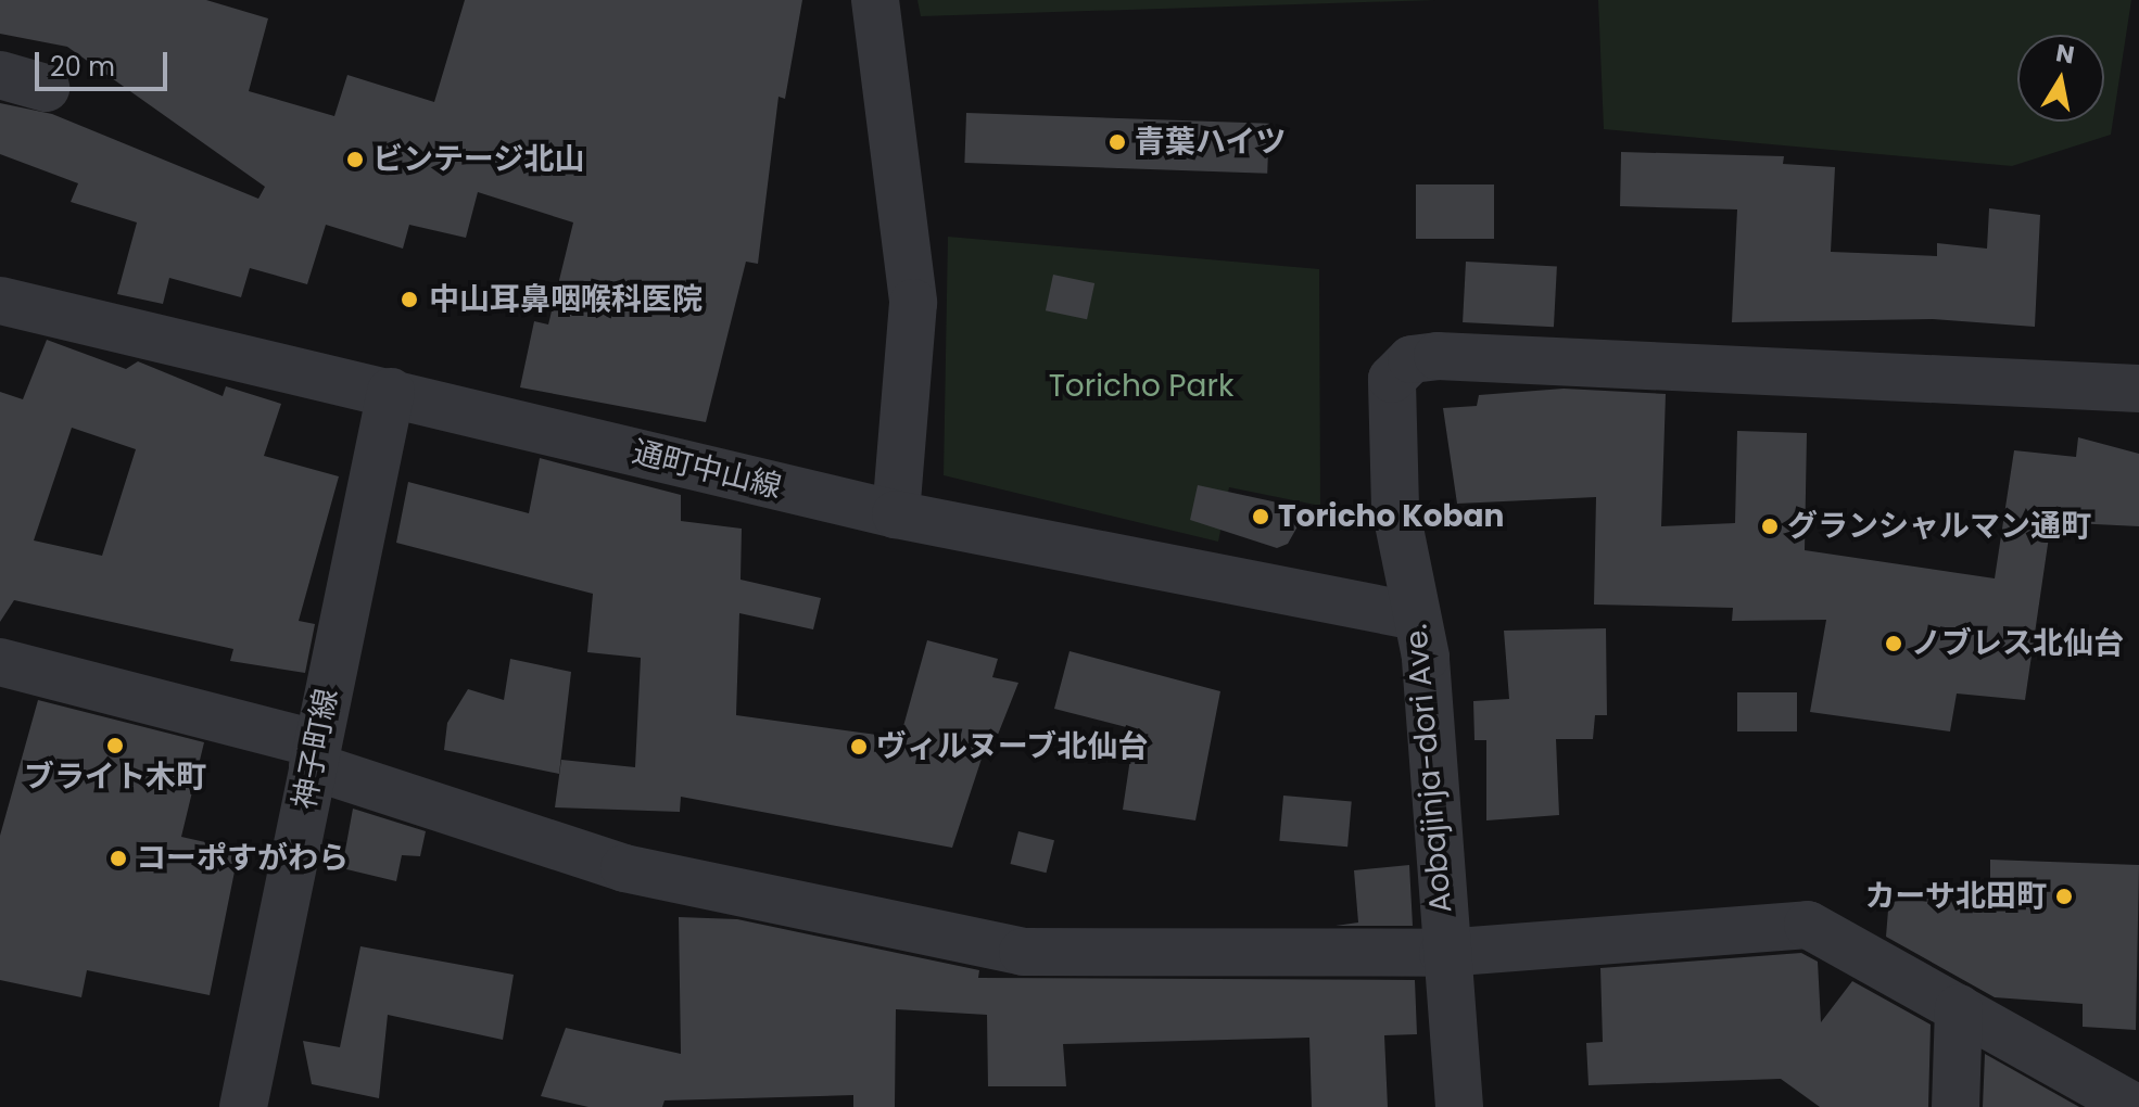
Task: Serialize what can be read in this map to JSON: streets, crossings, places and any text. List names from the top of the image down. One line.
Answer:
{"streets":{"street":["通町中山線","神子町線","Aobajinja-dori Ave."]},"crossings":[["通町中山線","神子町線"],["通町中山線","Aobajinja-dori Ave."]],"parks":["Toricho Park"],"places":["青葉ハイツ","ビンテージ北山","中山耳鼻咽喉科医院","Toricho Koban","グランシャルマン通町","ノブレス北仙台","ブライト木町","ヴィルヌーブ北仙台","コーポすがわら","カーサ北田町"],"scale_bar":"20 m","north":"top"}
